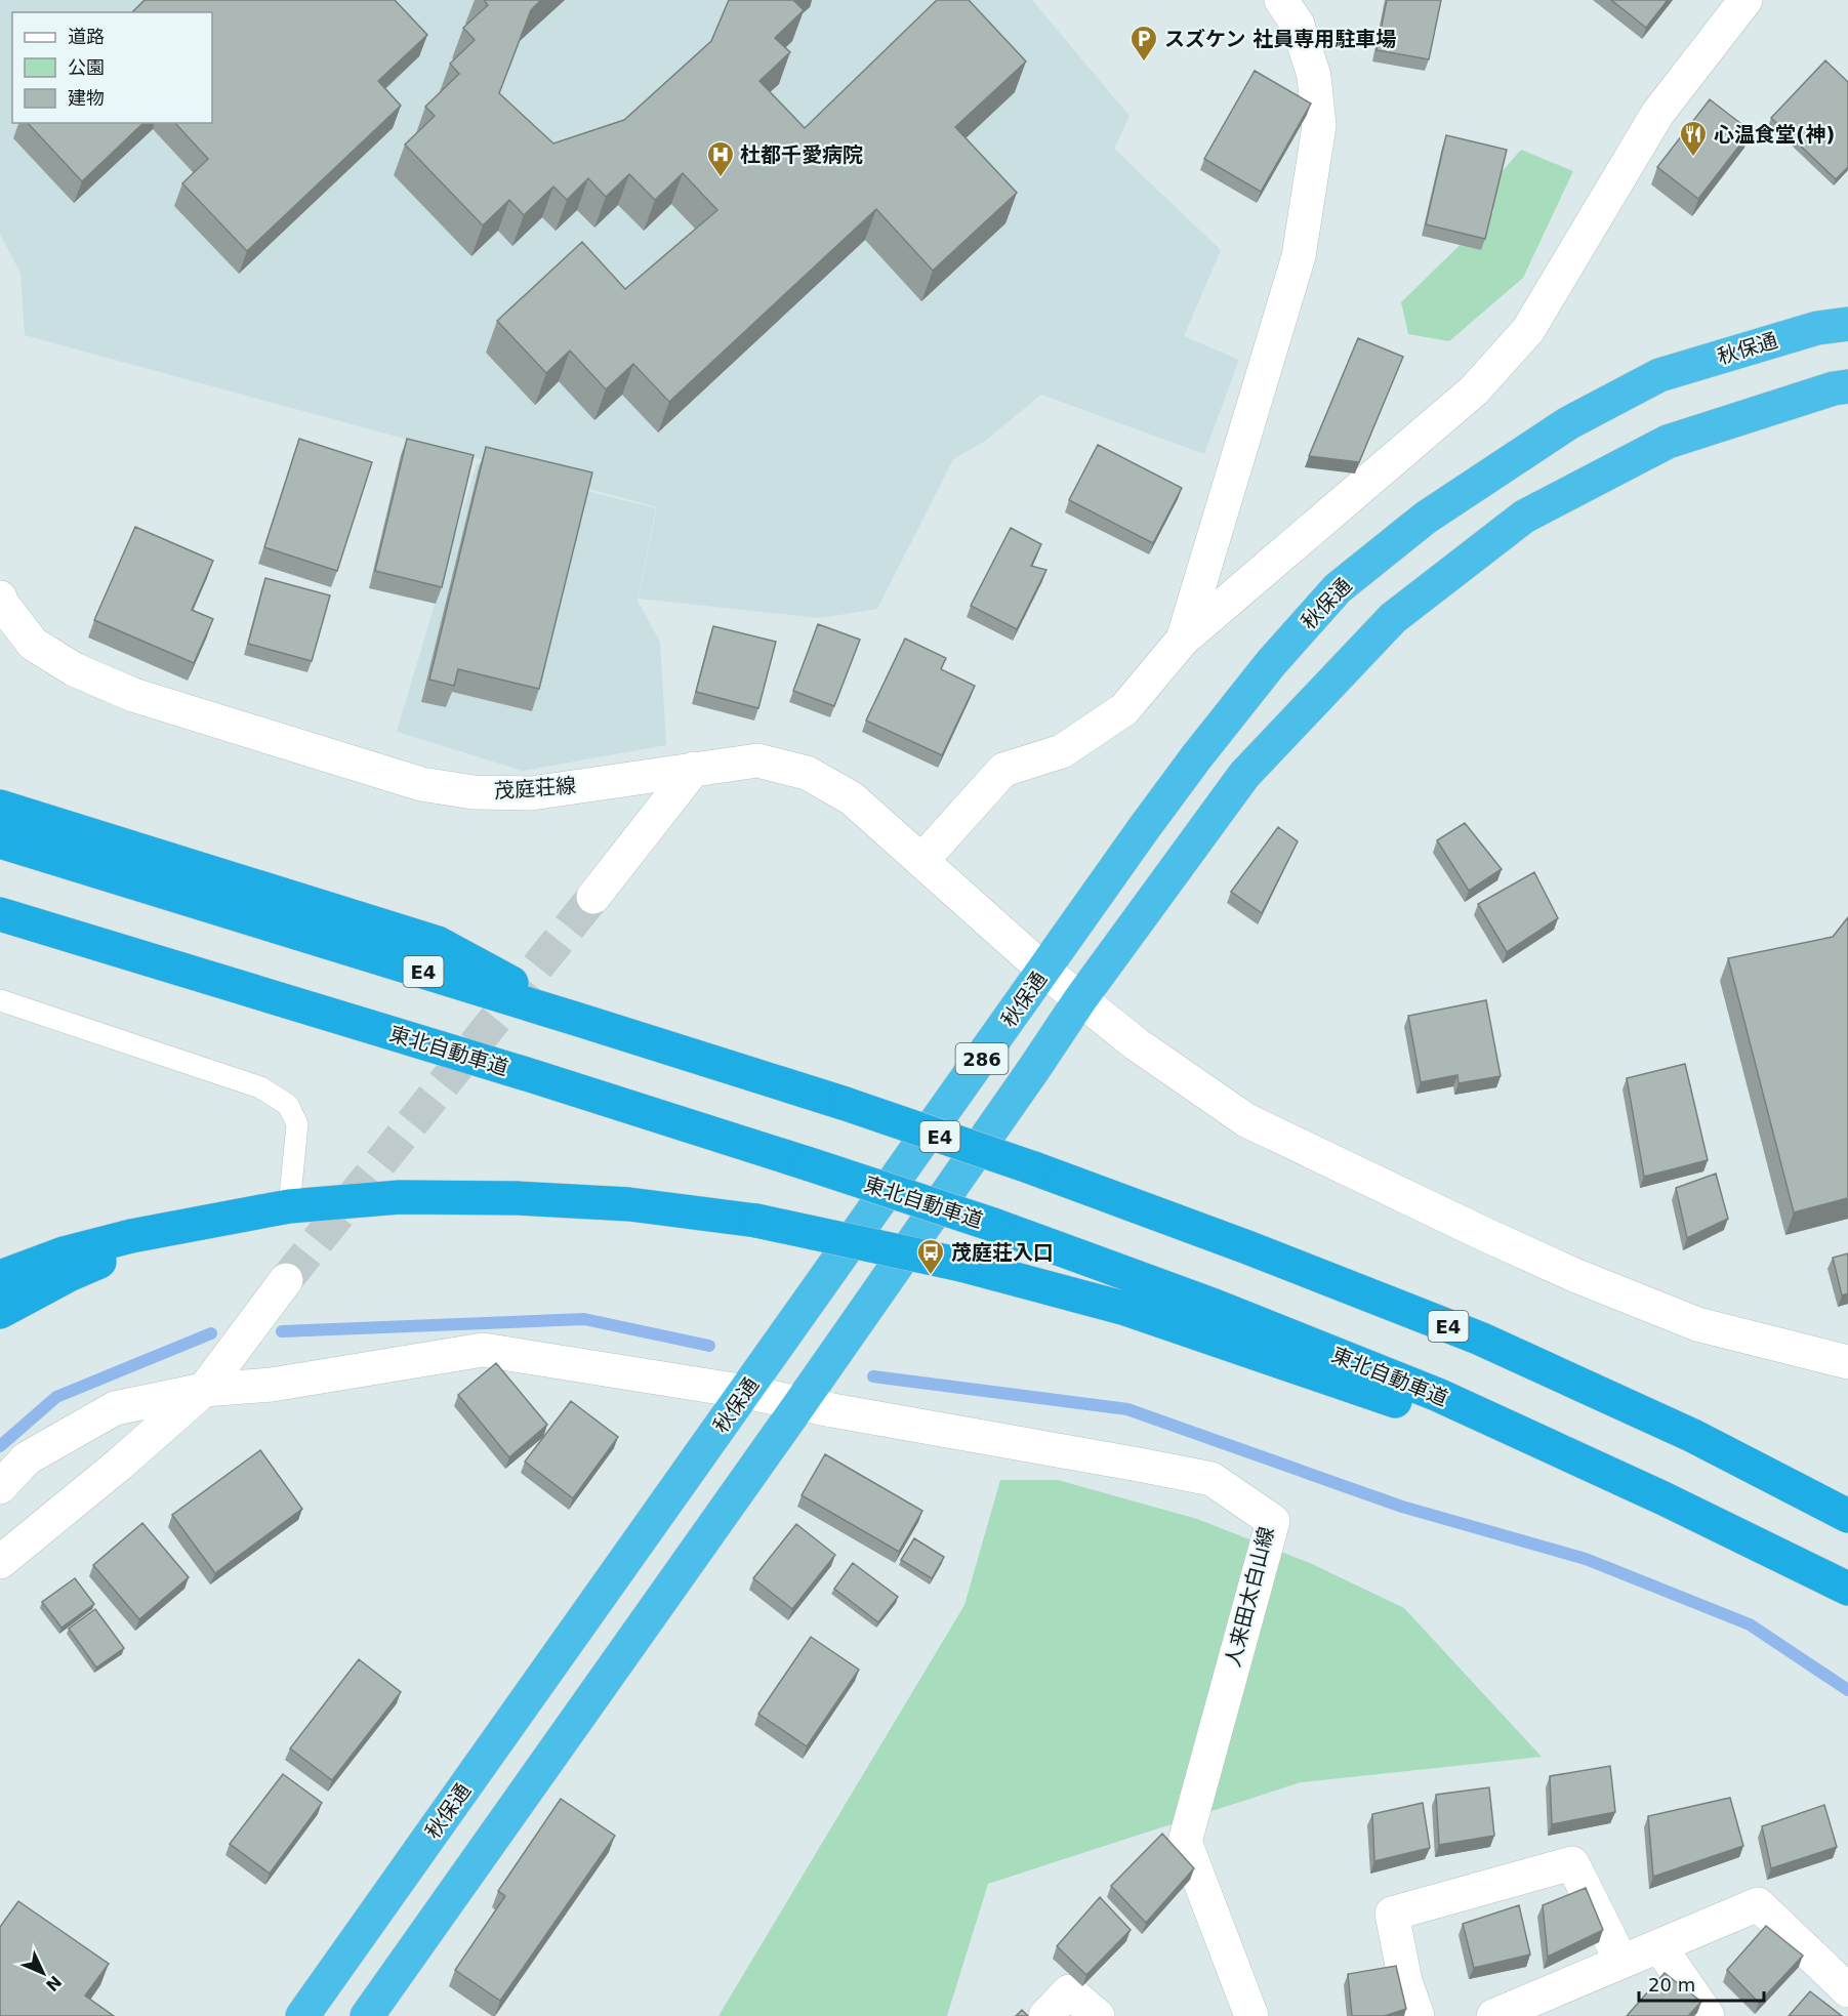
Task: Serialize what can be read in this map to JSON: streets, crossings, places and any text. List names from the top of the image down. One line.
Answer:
{"streets":{"highway":["秋保通","E4","東北自動車道","286"],"street":["茂庭荘線","人来田太白山線"]},"crossings":[["秋保通","茂庭荘線"],["秋保通","人来田太白山線"],["茂庭荘線","286"],["286","人来田太白山線"]],"places":{"parking":["スズケン 社員専用駐車場"],"restaurant":["心温食堂(神)"],"hospital":["杜都千愛病院"],"bus stop":["茂庭荘入口"]},"legend":["道路","公園","建物"],"scale_bar":"20 m","north":"bottom right"}
